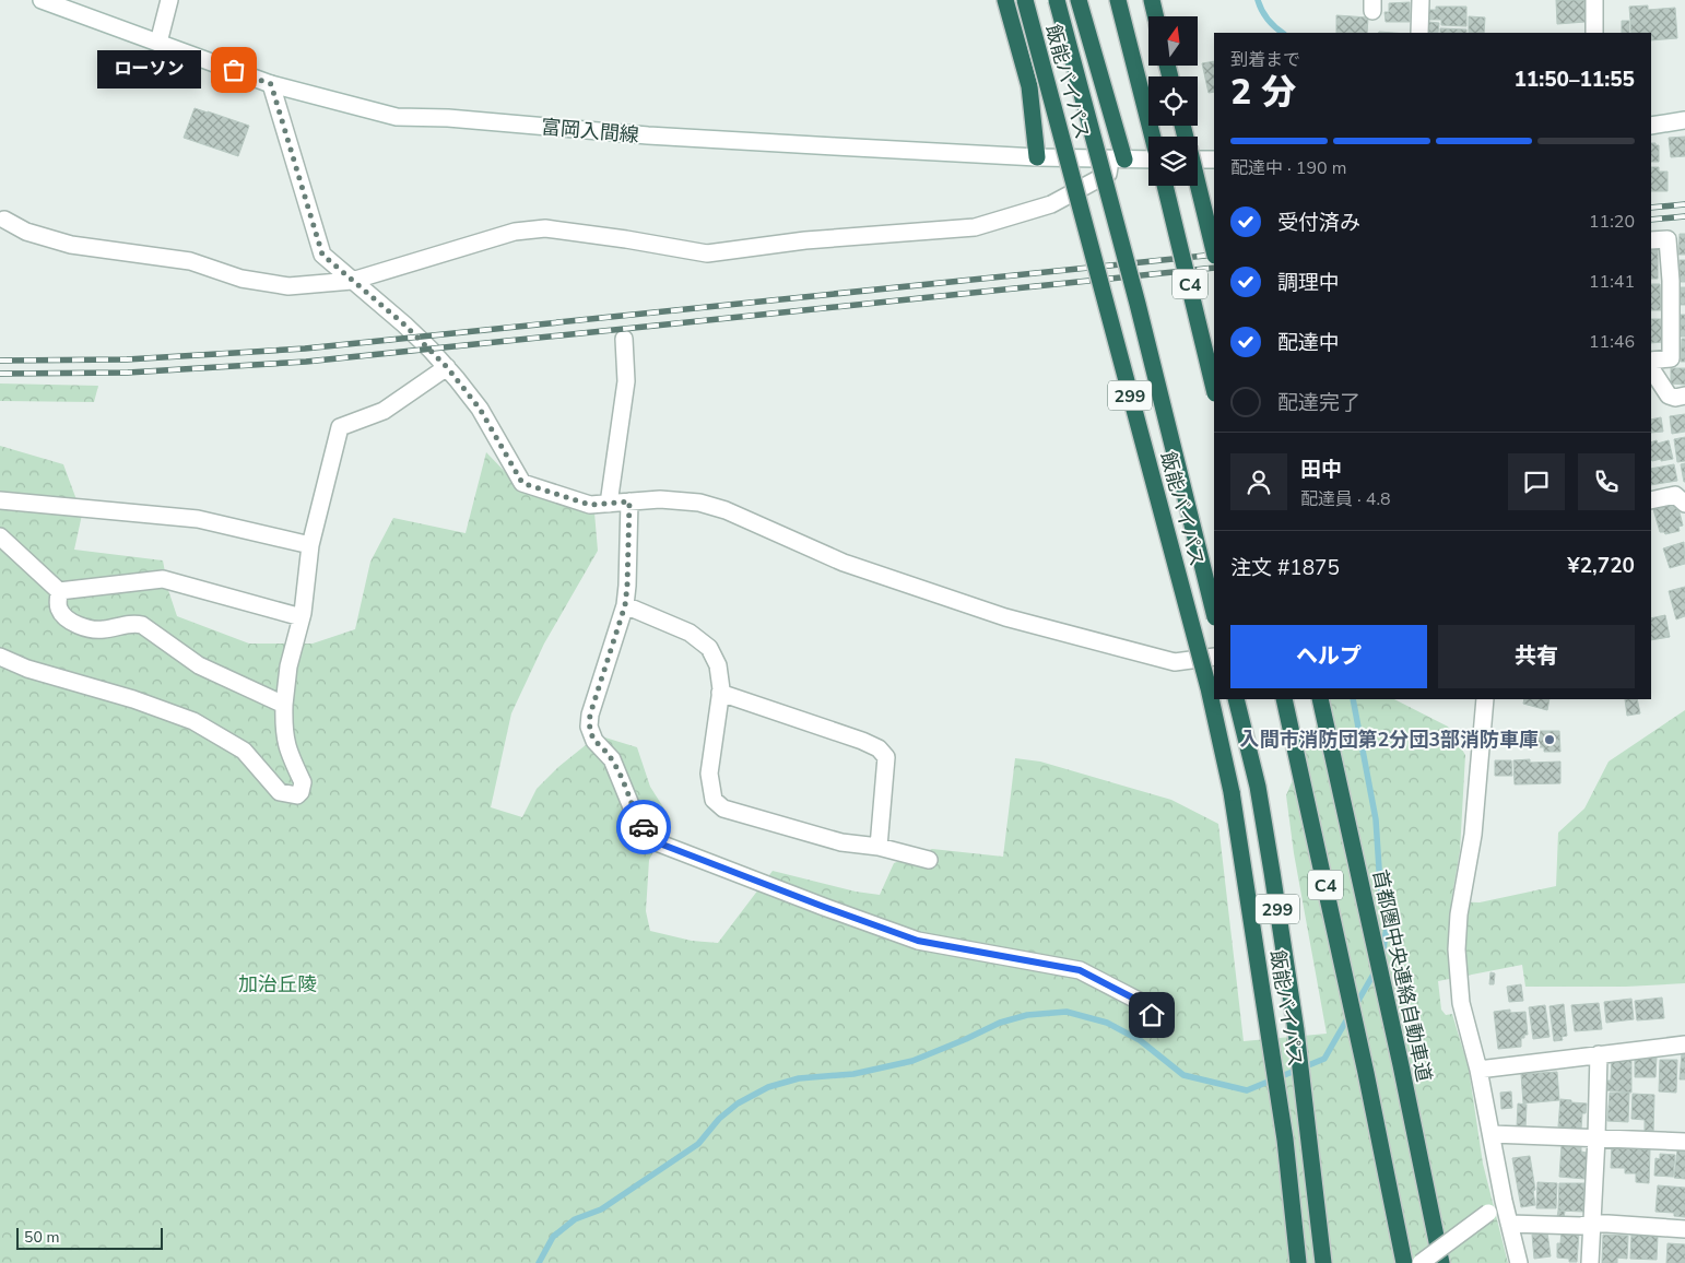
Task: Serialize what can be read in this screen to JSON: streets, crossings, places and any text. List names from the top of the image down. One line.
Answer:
{"streets":{"highway":["飯能バイパス","C4","299","首都圏中央連絡自動車道"],"street":["富岡入間線"]},"parks":["加治丘陵"],"places":["ローソン","入間市消防団第2分団3部消防車庫"],"scale_bar":"50 m","north":"top","page":{"heading":["2 分","到着まで","11:50–11:55"],"panel":["田中","配達員 · 4.8","注文 #1875","¥2,720"],"bubble":"ローソン","bar":"配達中 · 190 m","list":[["受付済み","11:20"],["調理中","11:41"],["配達中","11:46"],"配達完了"],"buttons":["ヘルプ","共有"],"scale":"50 m"}}
